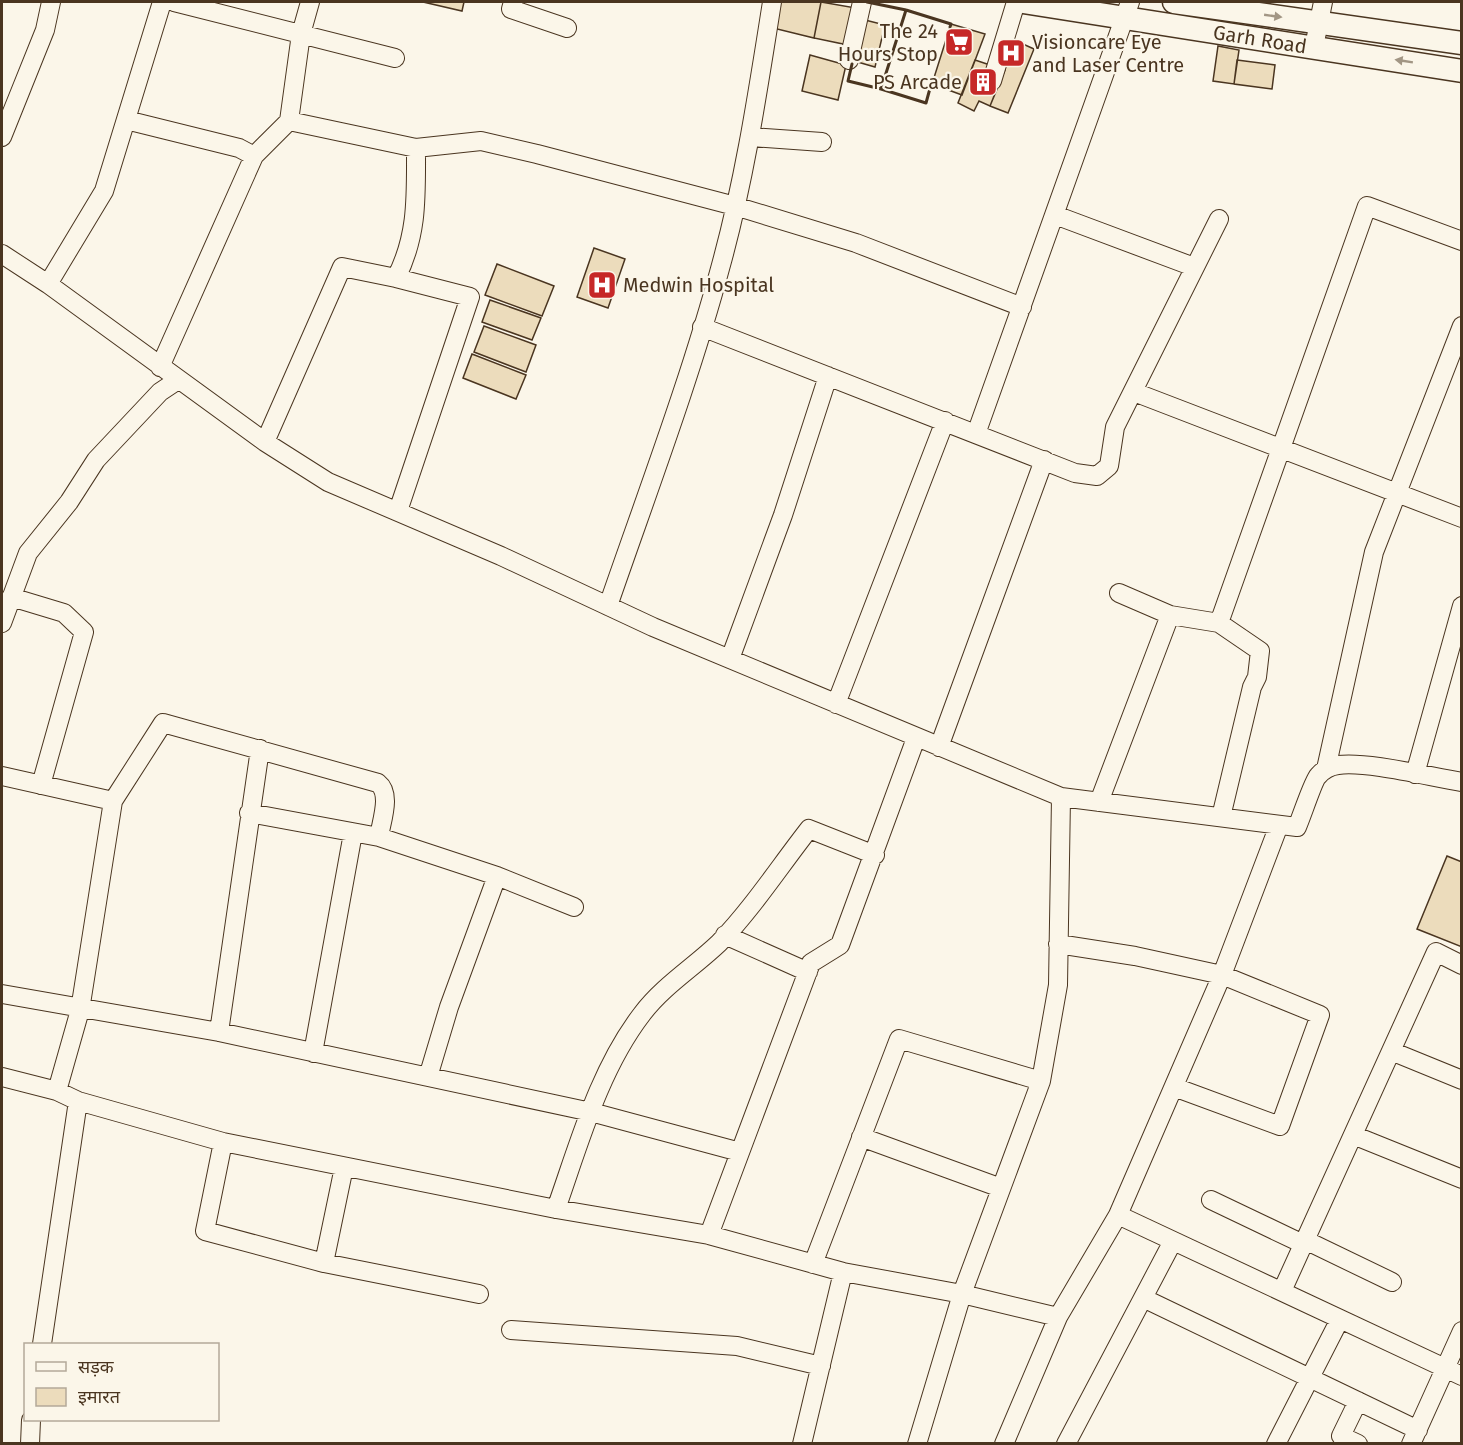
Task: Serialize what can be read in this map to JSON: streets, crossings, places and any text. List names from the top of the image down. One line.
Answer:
{"streets":{"main road":["Garh Road"]},"places":{"supermarket":["The 24 Hours Stop"],"hospital":["Visioncare Eye and Laser Centre","Medwin Hospital"],"building":["PS Arcade"]},"legend":["सड़क","इमारत"]}
